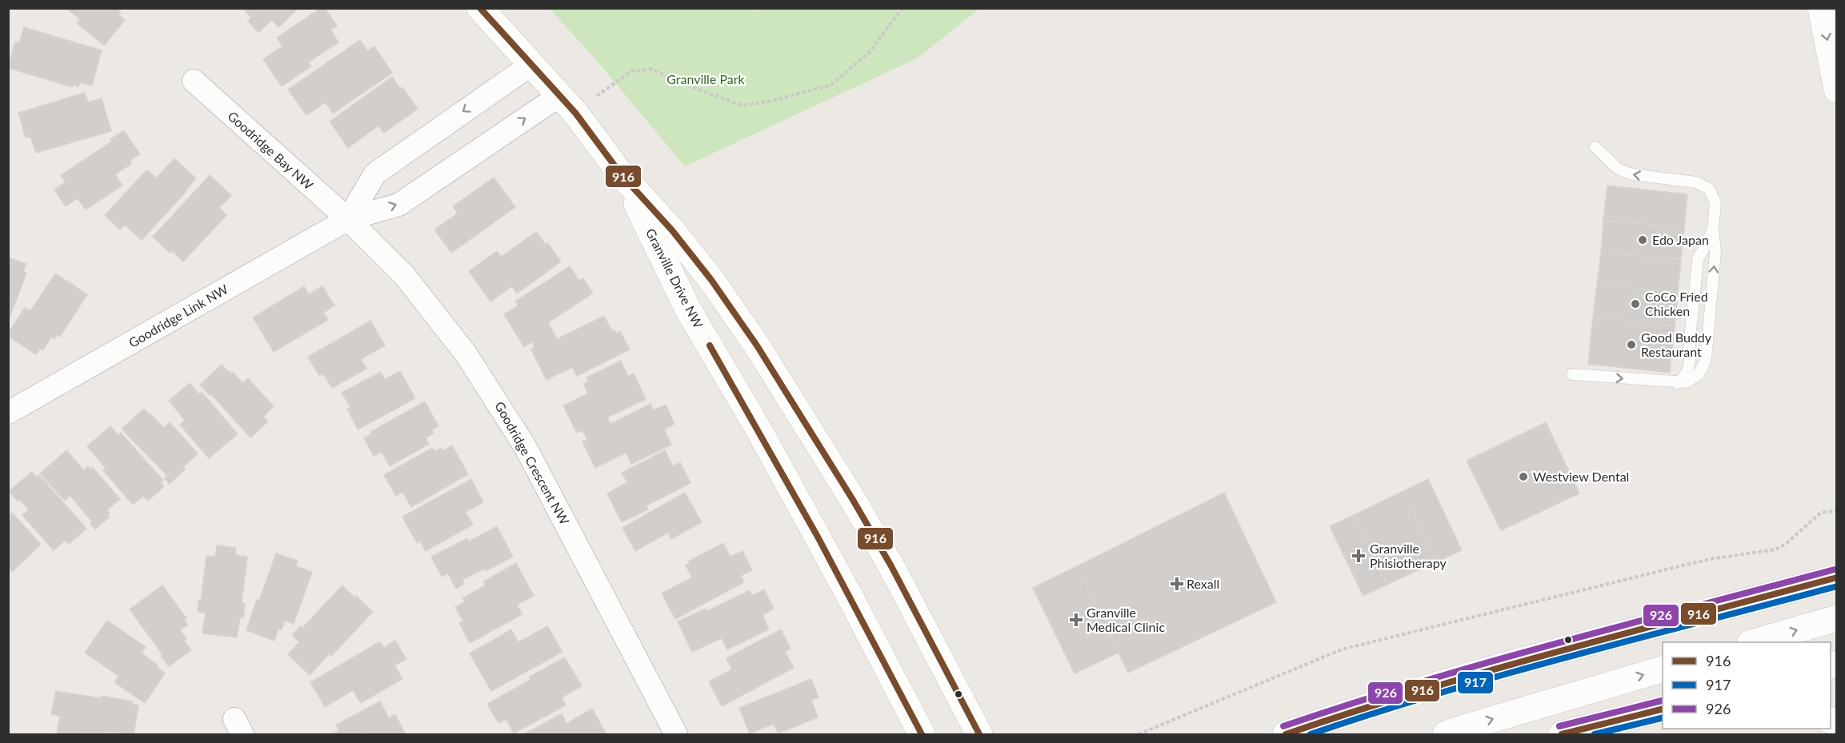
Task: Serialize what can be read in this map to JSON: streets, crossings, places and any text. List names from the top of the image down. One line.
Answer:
{"streets":{"street":["Goodridge Bay NW","Granville Drive NW","Goodridge Link NW","Goodridge Crescent NW"]},"crossings":[["Goodridge Bay NW","Goodridge Link NW"],["Goodridge Bay NW","Goodridge Crescent NW"],["Granville Drive NW","Goodridge Link NW"],["Goodridge Link NW","Goodridge Crescent NW"]],"parks":["Granville Park"],"places":{"other":["Edo Japan","CoCo Fried Chicken","Good Buddy Restaurant","Westview Dental"],"health":["Granville Phisiotherapy","Rexall","Granville Medical Clinic"]},"lines":["transit line 916","transit line 926","transit line 917"],"legend":["916","917","926"]}
